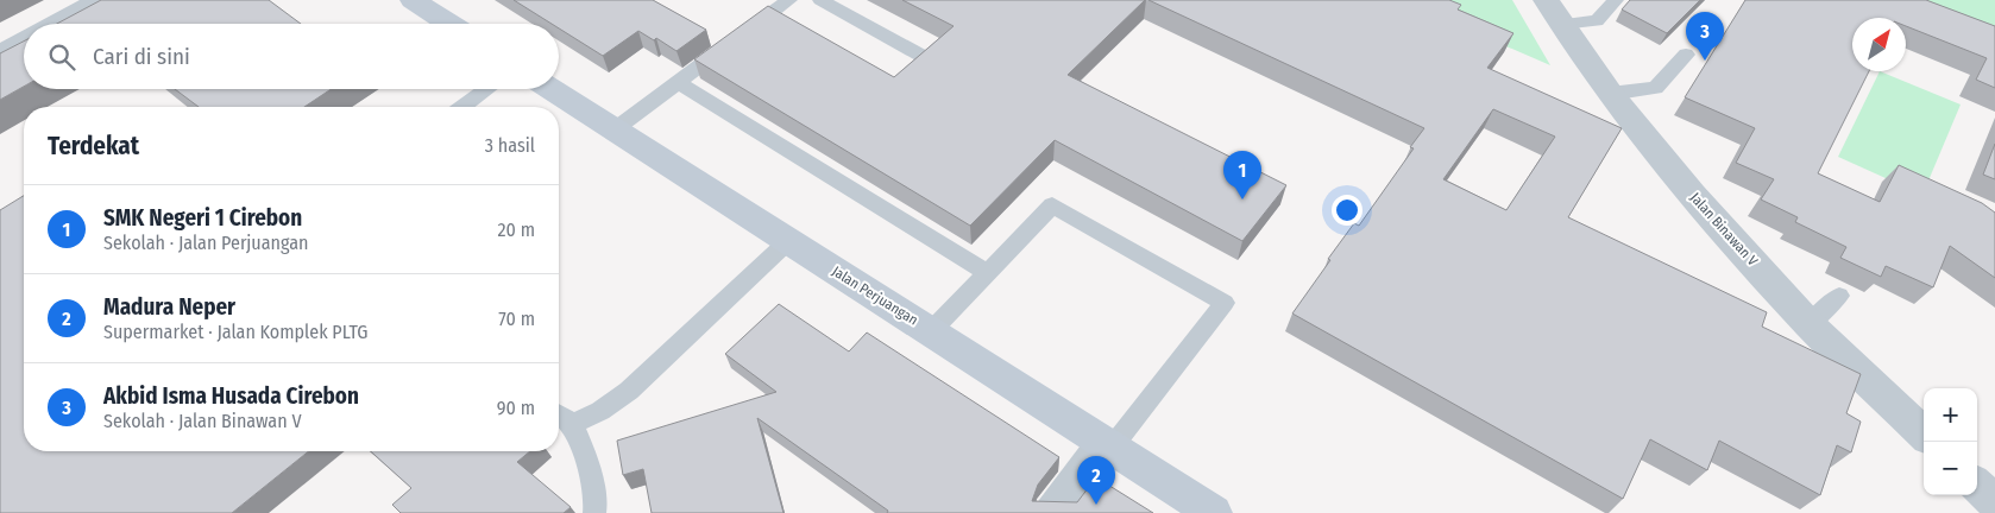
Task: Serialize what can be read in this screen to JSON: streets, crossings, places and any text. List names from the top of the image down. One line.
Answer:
{"streets":{"street":["Jalan Binawan V","Jalan Perjuangan"]},"north":"top right","page":{"pins":["3","1","2"],"search":"Cari di sini","heading":["Terdekat","3 hasil"],"list":[{"mark":"1","name":"SMK Negeri 1 Cirebon","note":"Sekolah · Jalan Perjuangan","value":"20 m"},{"mark":"2","name":"Madura Neper","note":"Supermarket · Jalan Komplek PLTG","value":"70 m"},{"mark":"3","name":"Akbid Isma Husada Cirebon","note":"Sekolah · Jalan Binawan V","value":"90 m"}],"map_buttons":["+","−"]}}
